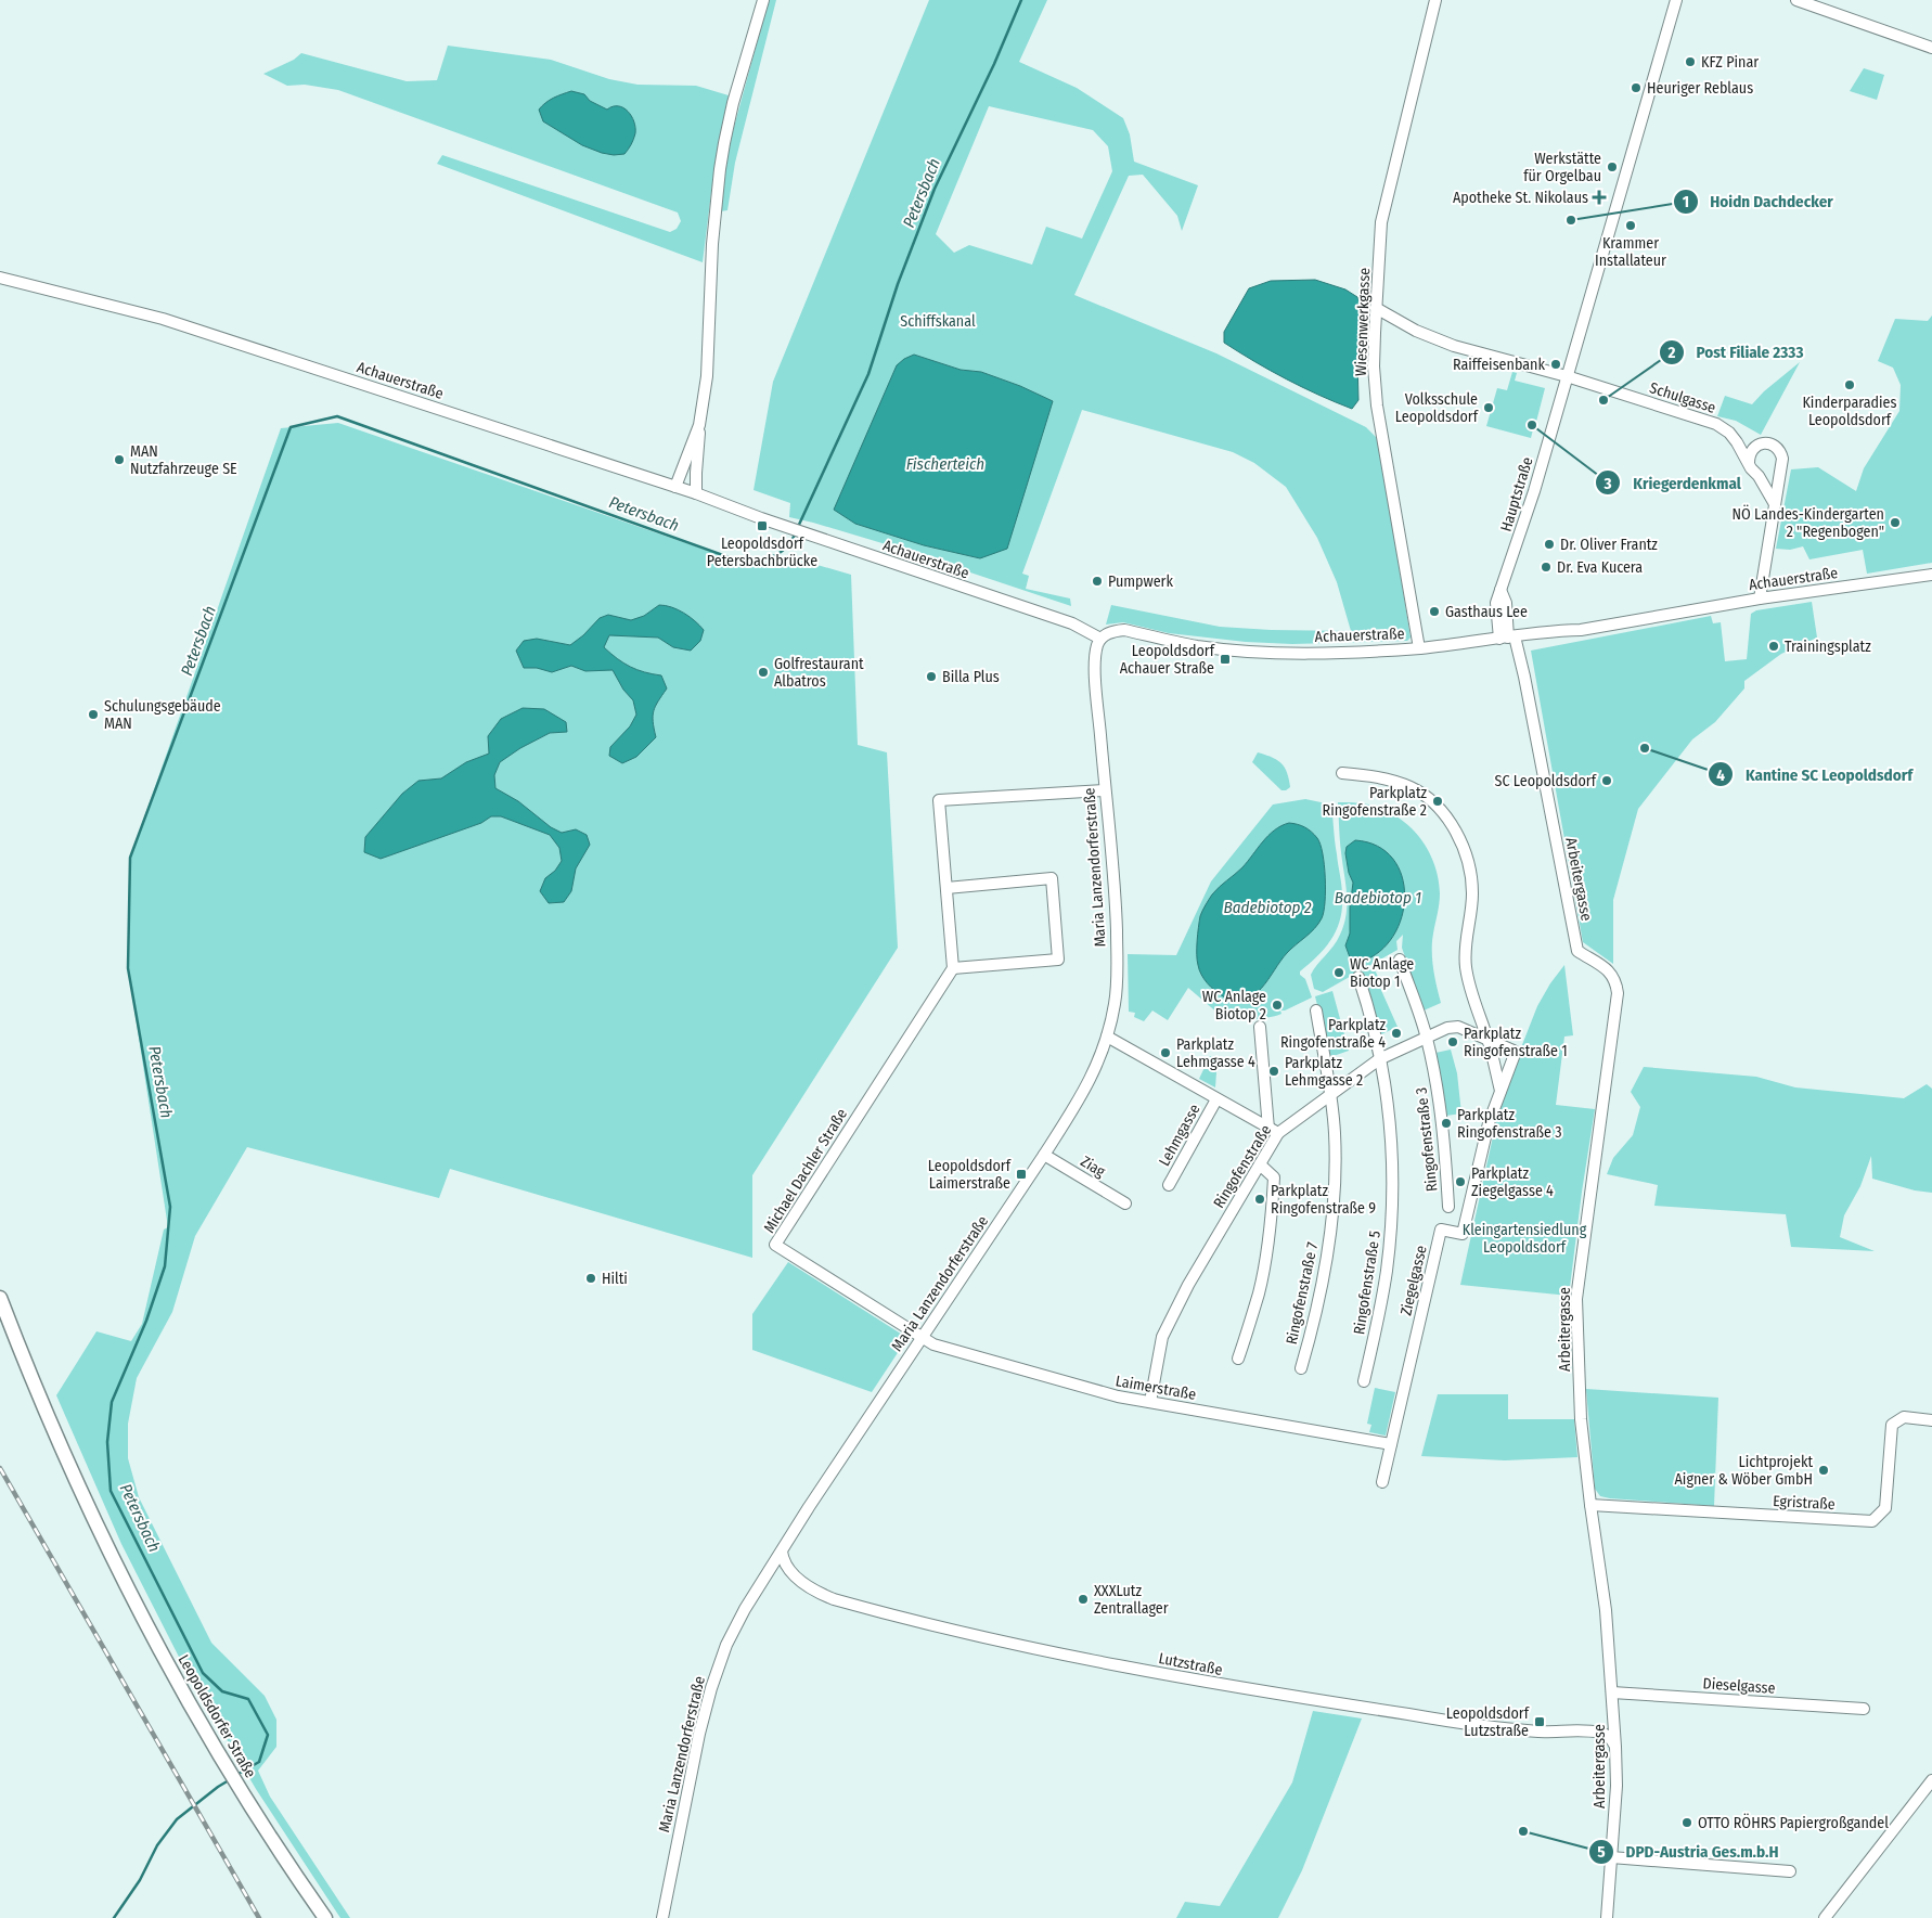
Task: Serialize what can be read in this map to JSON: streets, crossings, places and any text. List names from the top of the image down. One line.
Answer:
{"streets":{"main road":["Leopoldsdorfer Straße"],"street":["Wiesenwerkgasse","Achauerstraße","Schulgasse","Hauptstraße","Maria Lanzendorferstraße","Arbeitergasse","Lehmgasse","Ringofenstraße 3","Ziag","Ringofenstraße","Michael Dachler Straße","Ziegelgasse","Ringofenstraße 5","Ringofenstraße 7","Laimerstraße","Egristraße","Lutzstraße","Dieselgasse"]},"crossings":[["Wiesenwerkgasse","Achauerstraße"],["Wiesenwerkgasse","Schulgasse"],["Achauerstraße","Hauptstraße"],["Achauerstraße","Maria Lanzendorferstraße"],["Achauerstraße","Arbeitergasse"],["Schulgasse","Hauptstraße"],["Hauptstraße","Arbeitergasse"],["Maria Lanzendorferstraße","Lehmgasse"],["Maria Lanzendorferstraße","Ziag"],["Maria Lanzendorferstraße","Michael Dachler Straße"],["Maria Lanzendorferstraße","Laimerstraße"],["Maria Lanzendorferstraße","Lutzstraße"],["Arbeitergasse","Egristraße"],["Arbeitergasse","Lutzstraße"],["Arbeitergasse","Dieselgasse"],["Lehmgasse","Ringofenstraße"],["Ringofenstraße 3","Ringofenstraße"],["Ringofenstraße","Ziegelgasse"],["Ringofenstraße","Ringofenstraße 5"],["Ringofenstraße","Ringofenstraße 7"],["Ringofenstraße","Laimerstraße"],["Michael Dachler Straße","Laimerstraße"],["Ziegelgasse","Laimerstraße"]],"water":["Petersbach","Fischerteich","Badebiotop 1","Badebiotop 2"],"parks":["Schiffskanal","Kleingartensiedlung Leopoldsdorf"],"places":{"other":["KFZ Pinar","Heuriger Reblaus","Werkstätte für Orgelbau","Hoidn Dachdecker","Krammer Installateur","Raiffeisenbank","Kinderparadies Leopoldsdorf","Post Filiale 2333","Volksschule Leopoldsdorf","Kriegerdenkmal","MAN Nutzfahrzeuge SE","NÖ Landes-Kindergarten 2 \"Regenbogen\"","Dr. Oliver Frantz","Dr. Eva Kucera","Pumpwerk","Gasthaus Lee","Trainingsplatz","Golfrestaurant Albatros","Billa Plus","Schulungsgebäude MAN","Kantine SC Leopoldsdorf","SC Leopoldsdorf","Parkplatz Ringofenstraße 2","WC Anlage Biotop 1","WC Anlage Biotop 2","Parkplatz Ringofenstraße 4","Parkplatz Ringofenstraße 1","Parkplatz Lehmgasse 4","Parkplatz Lehmgasse 2","Parkplatz Ringofenstraße 3","Parkplatz Ziegelgasse 4","Parkplatz Ringofenstraße 9","Hilti","Lichtprojekt Aigner & Wöber GmbH","XXXLutz Zentrallager","OTTO RÖHRS Papiergroßgandel","DPD-Austria Ges.m.b.H"],"health":["Apotheke St. Nikolaus"],"transit":["Leopoldsdorf Petersbachbrücke","Leopoldsdorf Achauer Straße","Leopoldsdorf Laimerstraße","Leopoldsdorf Lutzstraße"]}}
